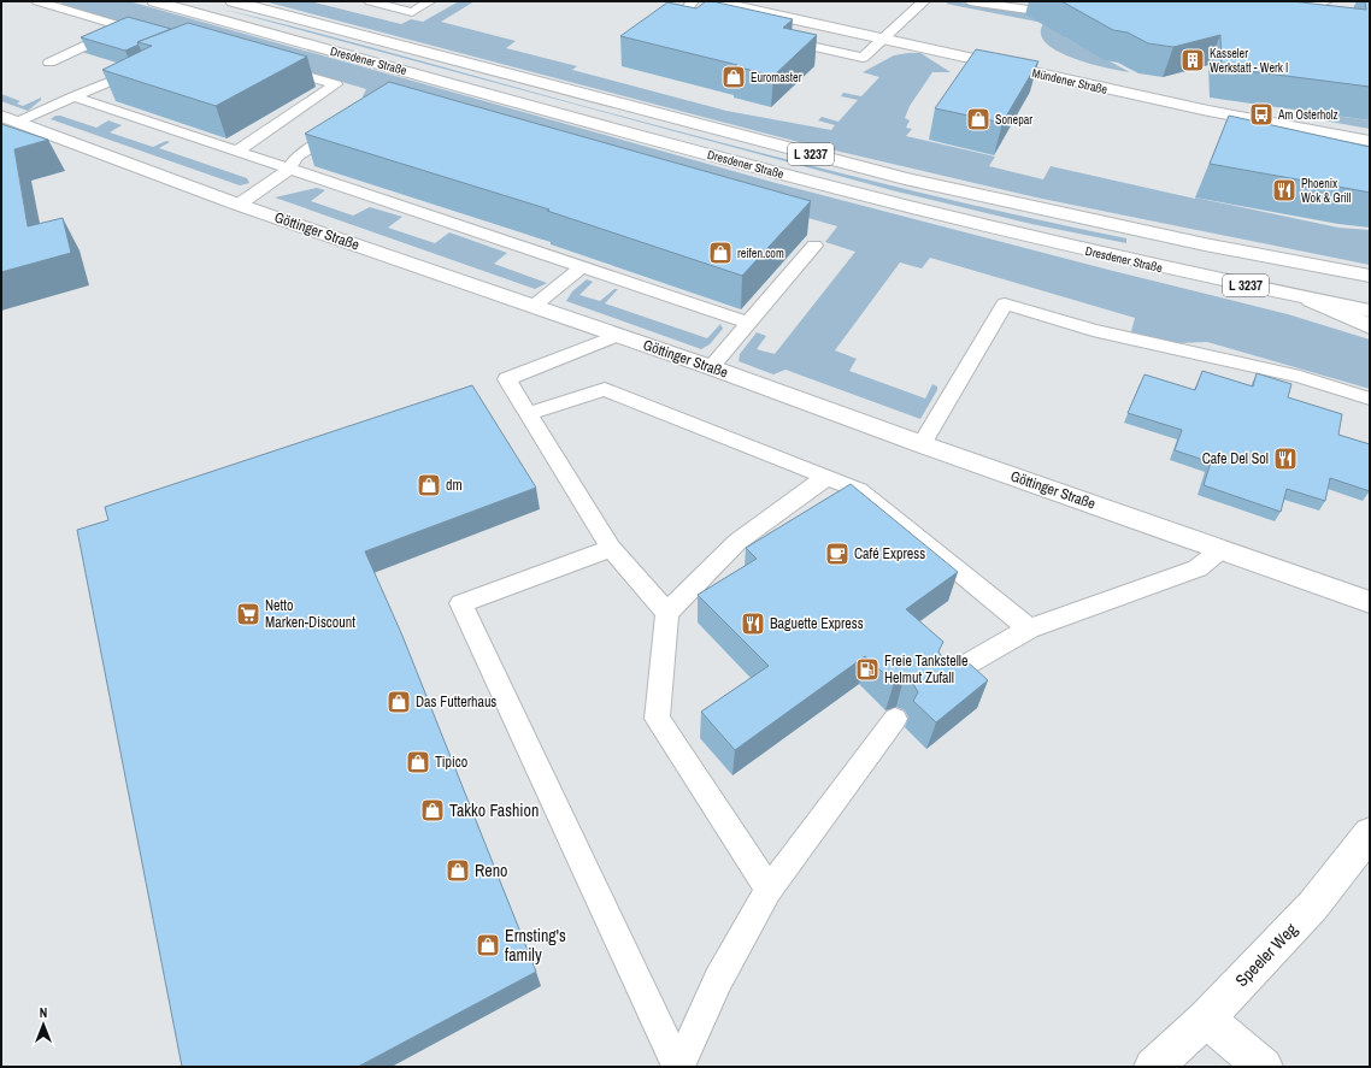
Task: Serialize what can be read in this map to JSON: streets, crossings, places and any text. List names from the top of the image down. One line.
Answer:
{"streets":{"main road":["Dresdener Straße","Mündener Straße","L 3237","Göttinger Straße","Speeler Weg"]},"places":{"building":["Kasseler Werkstatt - Werk I"],"shop":["Euromaster","Sonepar","reifen.com","dm","Das Futterhaus","Tipico","Takko Fashion","Reno","Ernsting's family"],"bus stop":["Am Osterholz"],"restaurant":["Phoenix Wok & Grill","Cafe Del Sol","Baguette Express"],"cafe":["Café Express"],"supermarket":["Netto Marken-Discount"],"fuel station":["Freie Tankstelle Helmut Zufall"]},"north":"top"}
